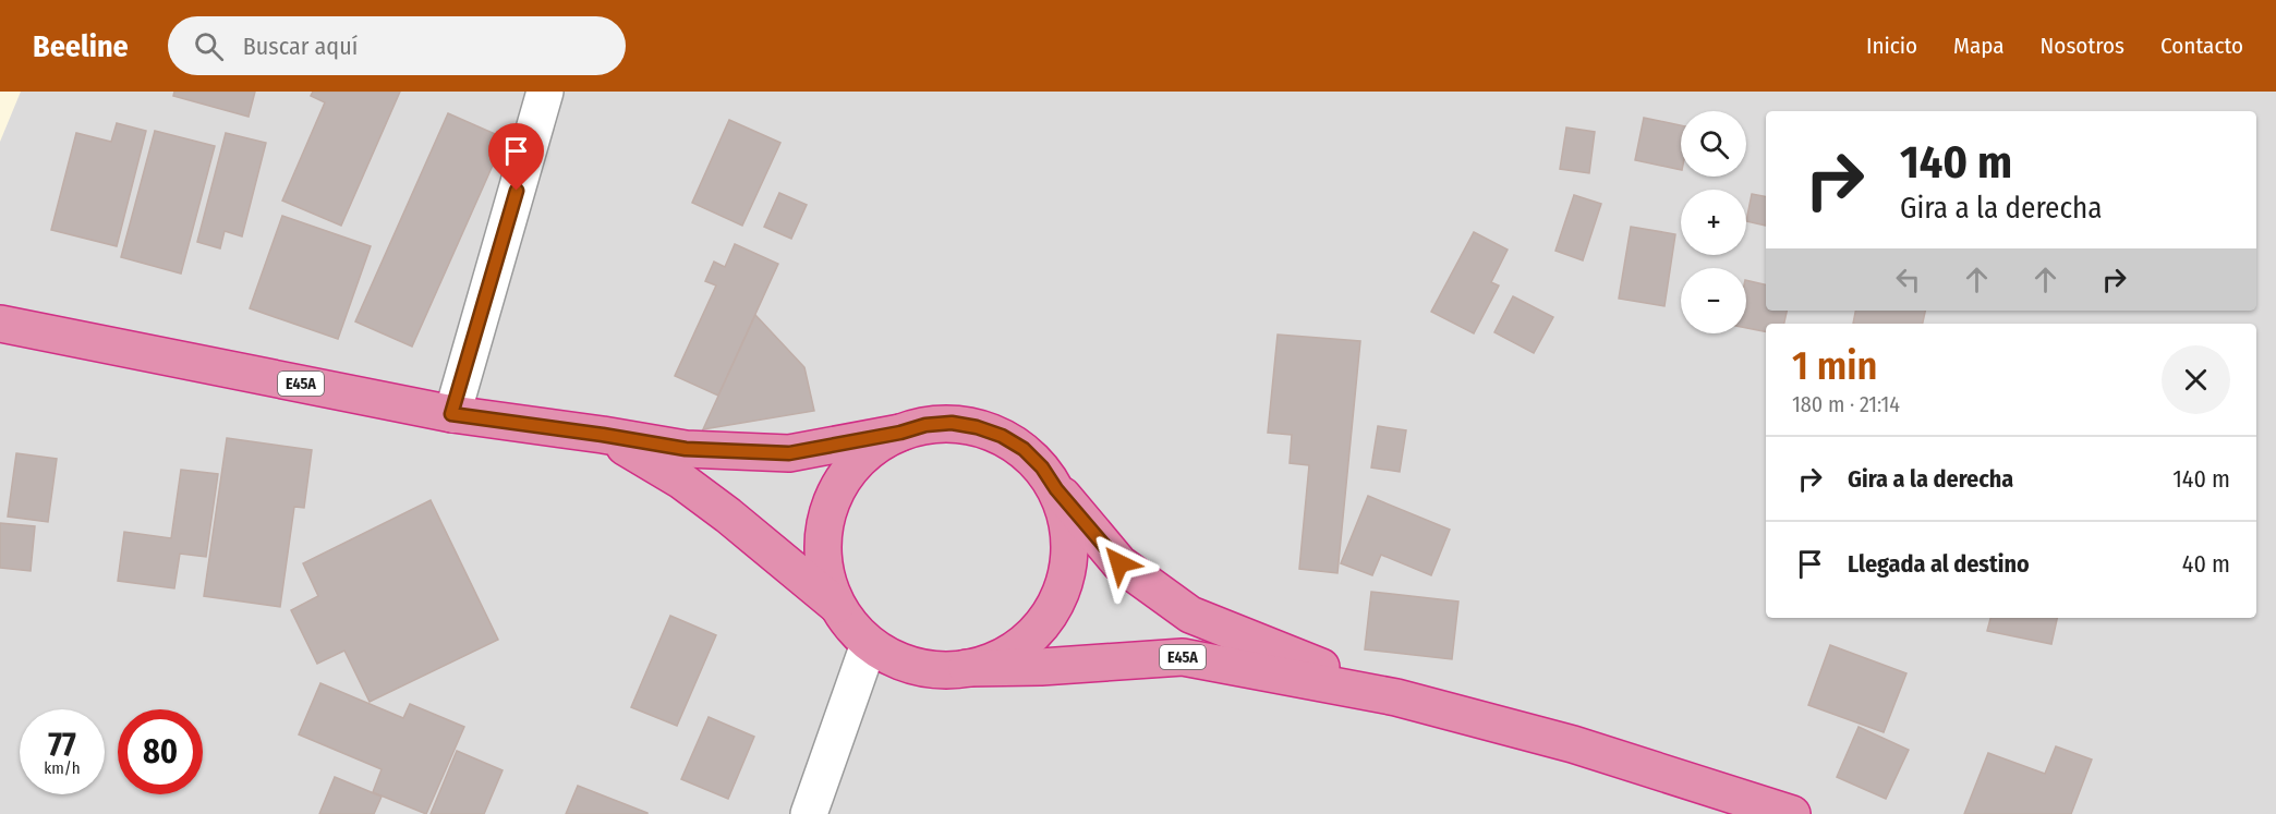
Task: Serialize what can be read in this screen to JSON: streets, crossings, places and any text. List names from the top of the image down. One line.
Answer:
{"streets":{"highway":["E45A"]},"page":{"header":"Beeline","search":"Buscar aquí","nav":["Inicio","Mapa","Nosotros","Contacto"],"map_buttons":["+","−"],"turn":["140 m","Gira a la derecha"],"heading":["1 min","180 m · 21:14"],"list":[{"name":"Gira a la derecha","value":"140 m"},{"name":"Llegada al destino","value":"40 m"}],"speed":"77 km/h","limit":"80"}}
